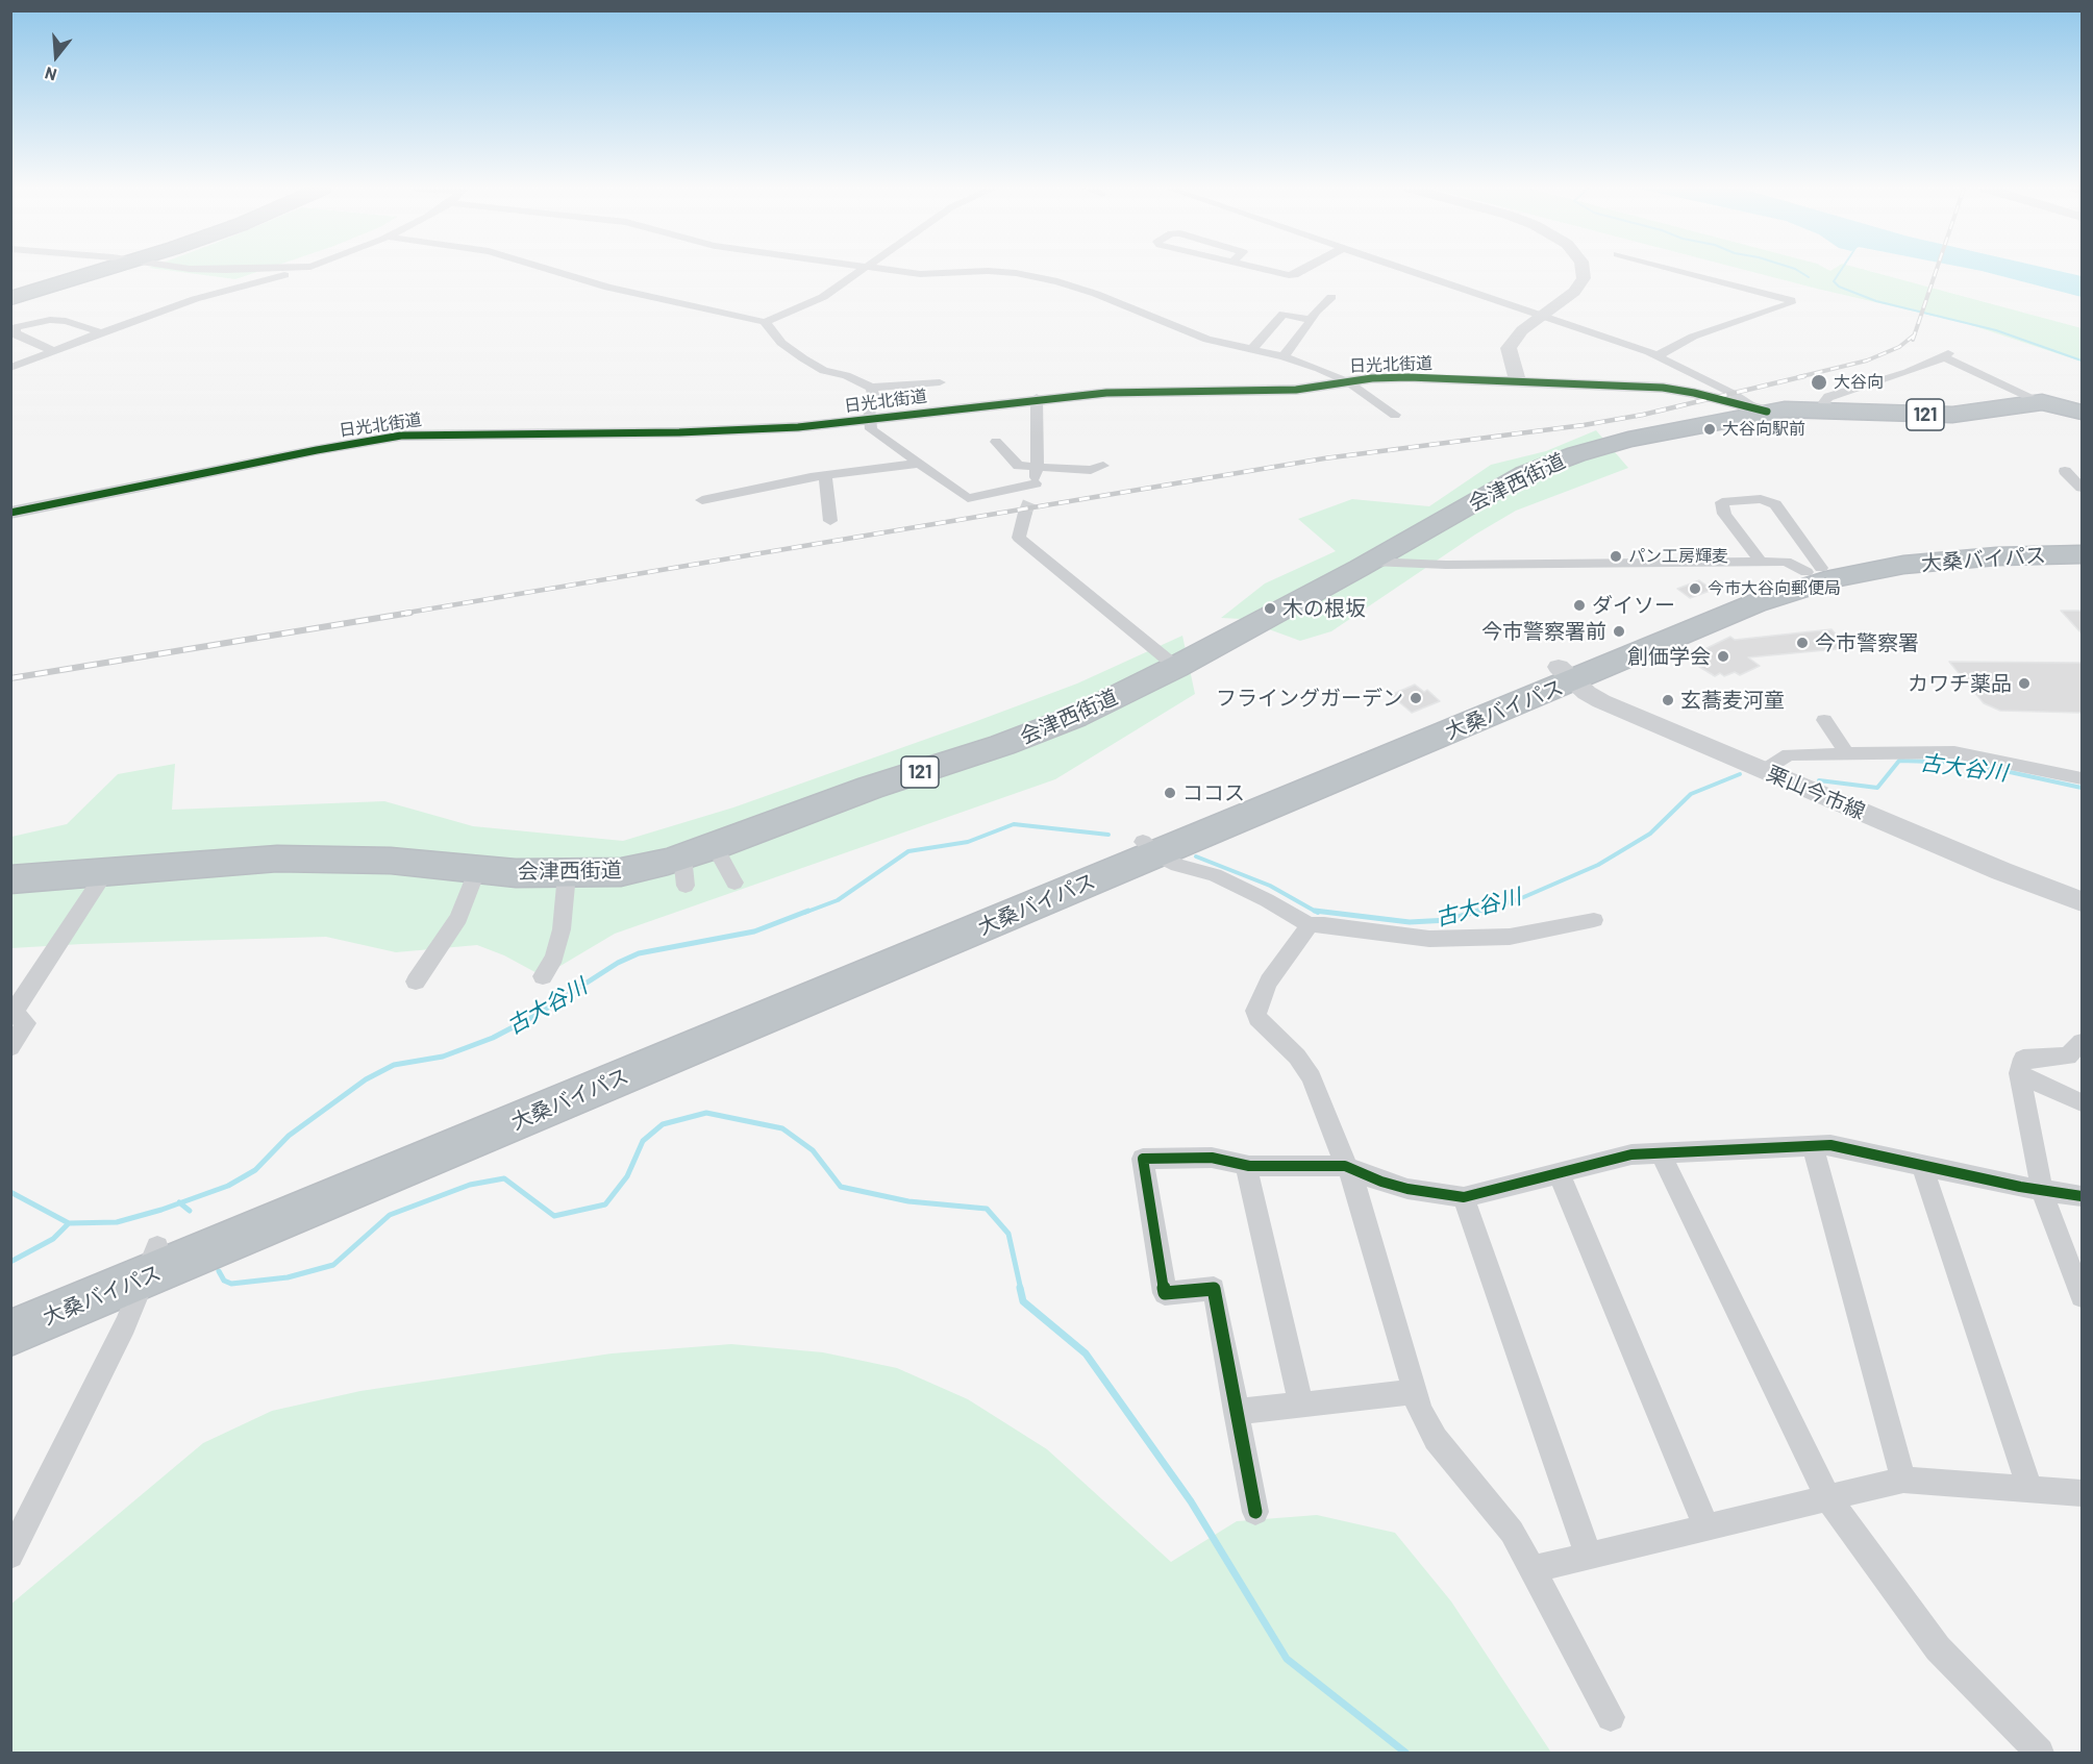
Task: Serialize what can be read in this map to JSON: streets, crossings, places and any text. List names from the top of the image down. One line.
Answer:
{"streets":{"highway":["121","会津西街道","大桑バイパス"],"street":["日光北街道","栗山今市線"]},"crossings":[["日光北街道","会津西街道"],["大桑バイパス","栗山今市線"]],"water":["古大谷川"],"places":["大谷向","大谷向駅前","パン工房輝麦","今市大谷向郵便局","ダイソー","木の根坂","今市警察署前","今市警察署","創価学会","カワチ薬品","フライングガーデン","玄蕎麦河童","ココス"],"north":"bottom"}
